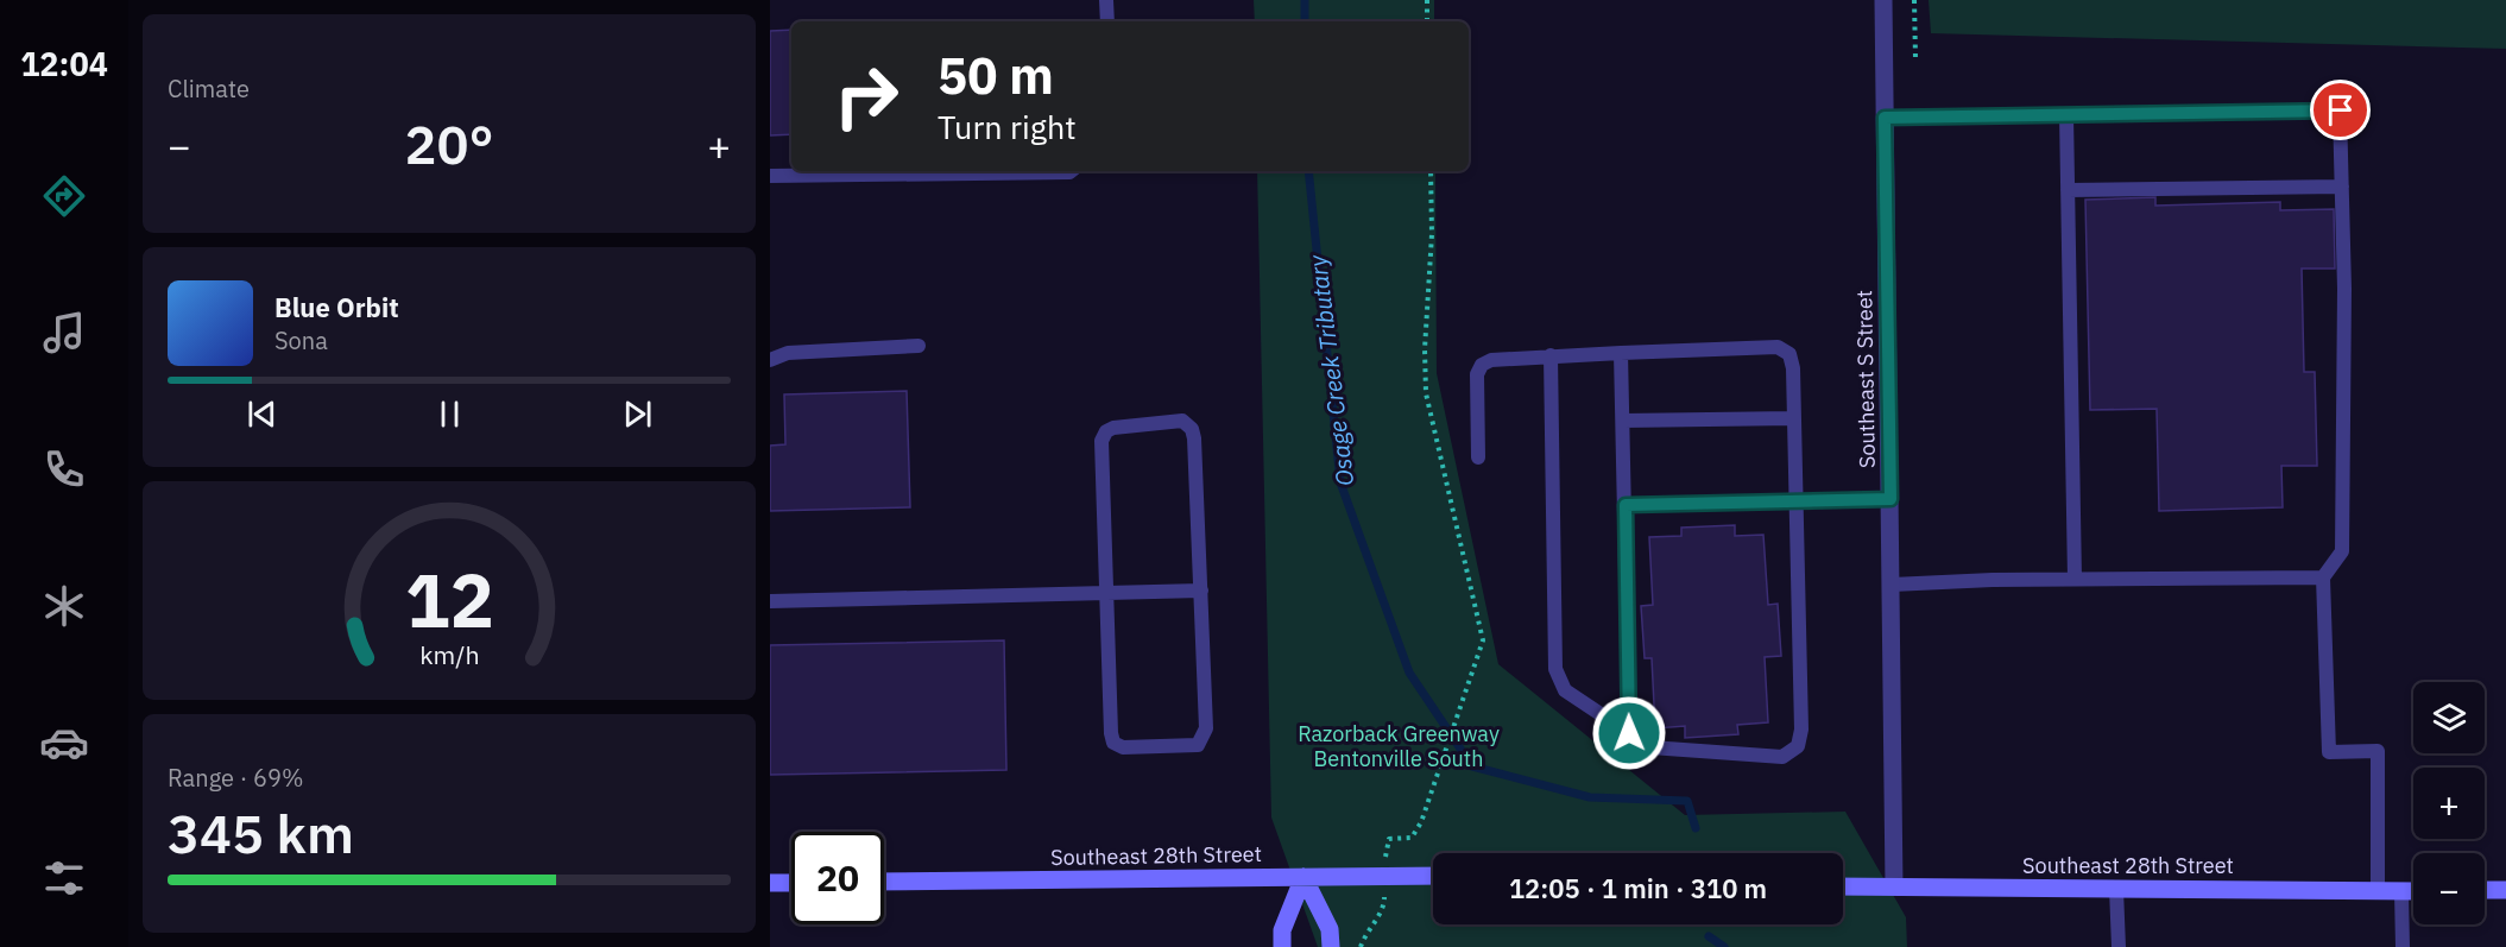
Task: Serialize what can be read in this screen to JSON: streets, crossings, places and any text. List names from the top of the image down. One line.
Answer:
{"streets":{"main road":["Southeast 28th Street"],"street":["Southeast S Street"]},"crossings":[["Southeast S Street","Southeast 28th Street"]],"water":["Osage Creek Tributary"],"parks":["Razorback Greenway Bentonville South"],"page":{"tabs":"12:04","tile":["Climate",["Range · 69%","345 km"]],"turn":["50 m","Turn right"],"heat":["−","20°","+"],"song":["Blue Orbit","Sona"],"map_buttons":["+","−"],"limit":"20","trip":"12:05 · 1 min · 310 m","gauge":["12","km/h"]}}
